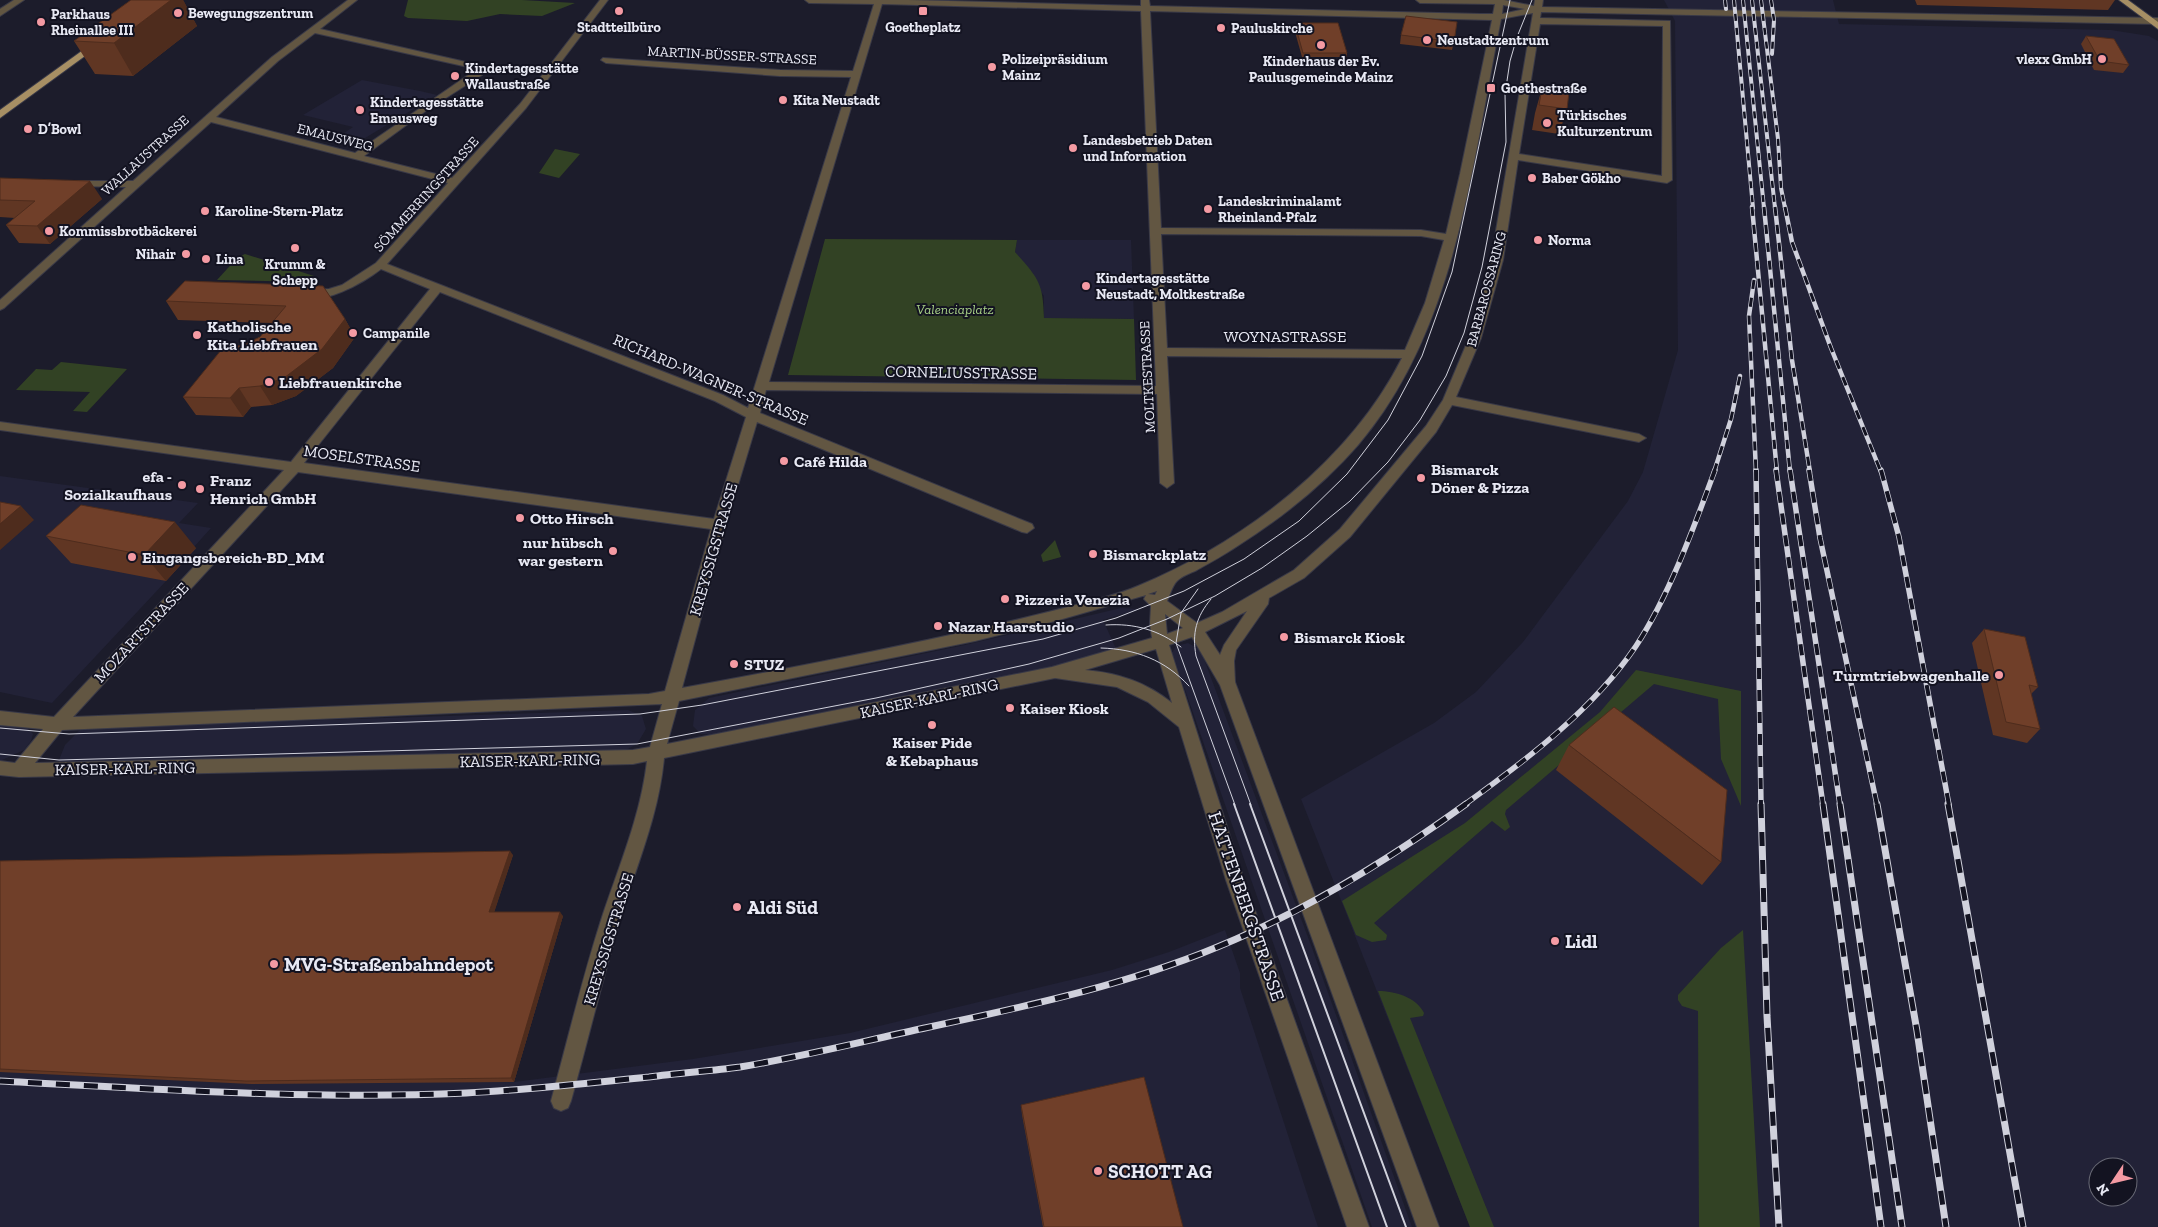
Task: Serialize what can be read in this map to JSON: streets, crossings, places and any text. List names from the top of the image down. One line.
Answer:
{"streets":{"street":["MARTIN-BÜSSER-STRASSE","EMAUSWEG","WALLAUSTRASSE","SÖMMERRINGSTRASSE","BARBAROSSARING","WOYNASTRASSE","CORNELIUSSTRASSE","MOLTKESTRASSE","RICHARD-WAGNER-STRASSE","MOSELSTRASSE","KREYSSIGSTRASSE","MOZARTSTRASSE","KAISER-KARL-RING","HATTENBERGSTRASSE"]},"crossings":[["MARTIN-BÜSSER-STRASSE","KREYSSIGSTRASSE"],["EMAUSWEG","WALLAUSTRASSE"],["EMAUSWEG","SÖMMERRINGSTRASSE"],["SÖMMERRINGSTRASSE","RICHARD-WAGNER-STRASSE"],["WOYNASTRASSE","MOLTKESTRASSE"],["CORNELIUSSTRASSE","MOLTKESTRASSE"],["CORNELIUSSTRASSE","KREYSSIGSTRASSE"],["RICHARD-WAGNER-STRASSE","KREYSSIGSTRASSE"],["RICHARD-WAGNER-STRASSE","MOZARTSTRASSE"],["MOSELSTRASSE","KREYSSIGSTRASSE"],["MOSELSTRASSE","MOZARTSTRASSE"],["KREYSSIGSTRASSE","KAISER-KARL-RING"],["MOZARTSTRASSE","KAISER-KARL-RING"]],"parks":["Valenciaplatz"],"places":{"other":["Stadtteilbüro","Bewegungszentrum","Parkhaus Rheinallee III","Pauluskirche","Neustadtzentrum","Kinderhaus der Ev. Paulusgemeinde Mainz","vlexx GmbH","Polizeipräsidium Mainz","Kindertagesstätte Wallaustraße","Kita Neustadt","Kindertagesstätte Emausweg","Türkisches Kulturzentrum","D’Bowl","Landesbetrieb Daten und Information","Baber Gökho","Landeskriminalamt Rheinland-Pfalz","Karoline-Stern-Platz","Kommissbrotbäckerei","Norma","Krumm & Schepp","Nihair","Lina","Kindertagesstätte Neustadt, Moltkestraße","Campanile","Katholische Kita Liebfrauen","Liebfrauenkirche","Café Hilda","Bismarck Döner & Pizza","efa - Sozialkaufhaus","Franz Henrich GmbH","Otto Hirsch","nur hübsch war gestern","Bismarckplatz","Eingangsbereich-BD_MM","Pizzeria Venezia","Nazar Haarstudio","Bismarck Kiosk","STUZ","Turmtriebwagenhalle","Kaiser Kiosk","Kaiser Pide & Kebaphaus","Aldi Süd","Lidl","MVG-Straßenbahndepot","SCHOTT AG"],"transit":["Goetheplatz","Goethestraße"]},"north":"bottom left"}
